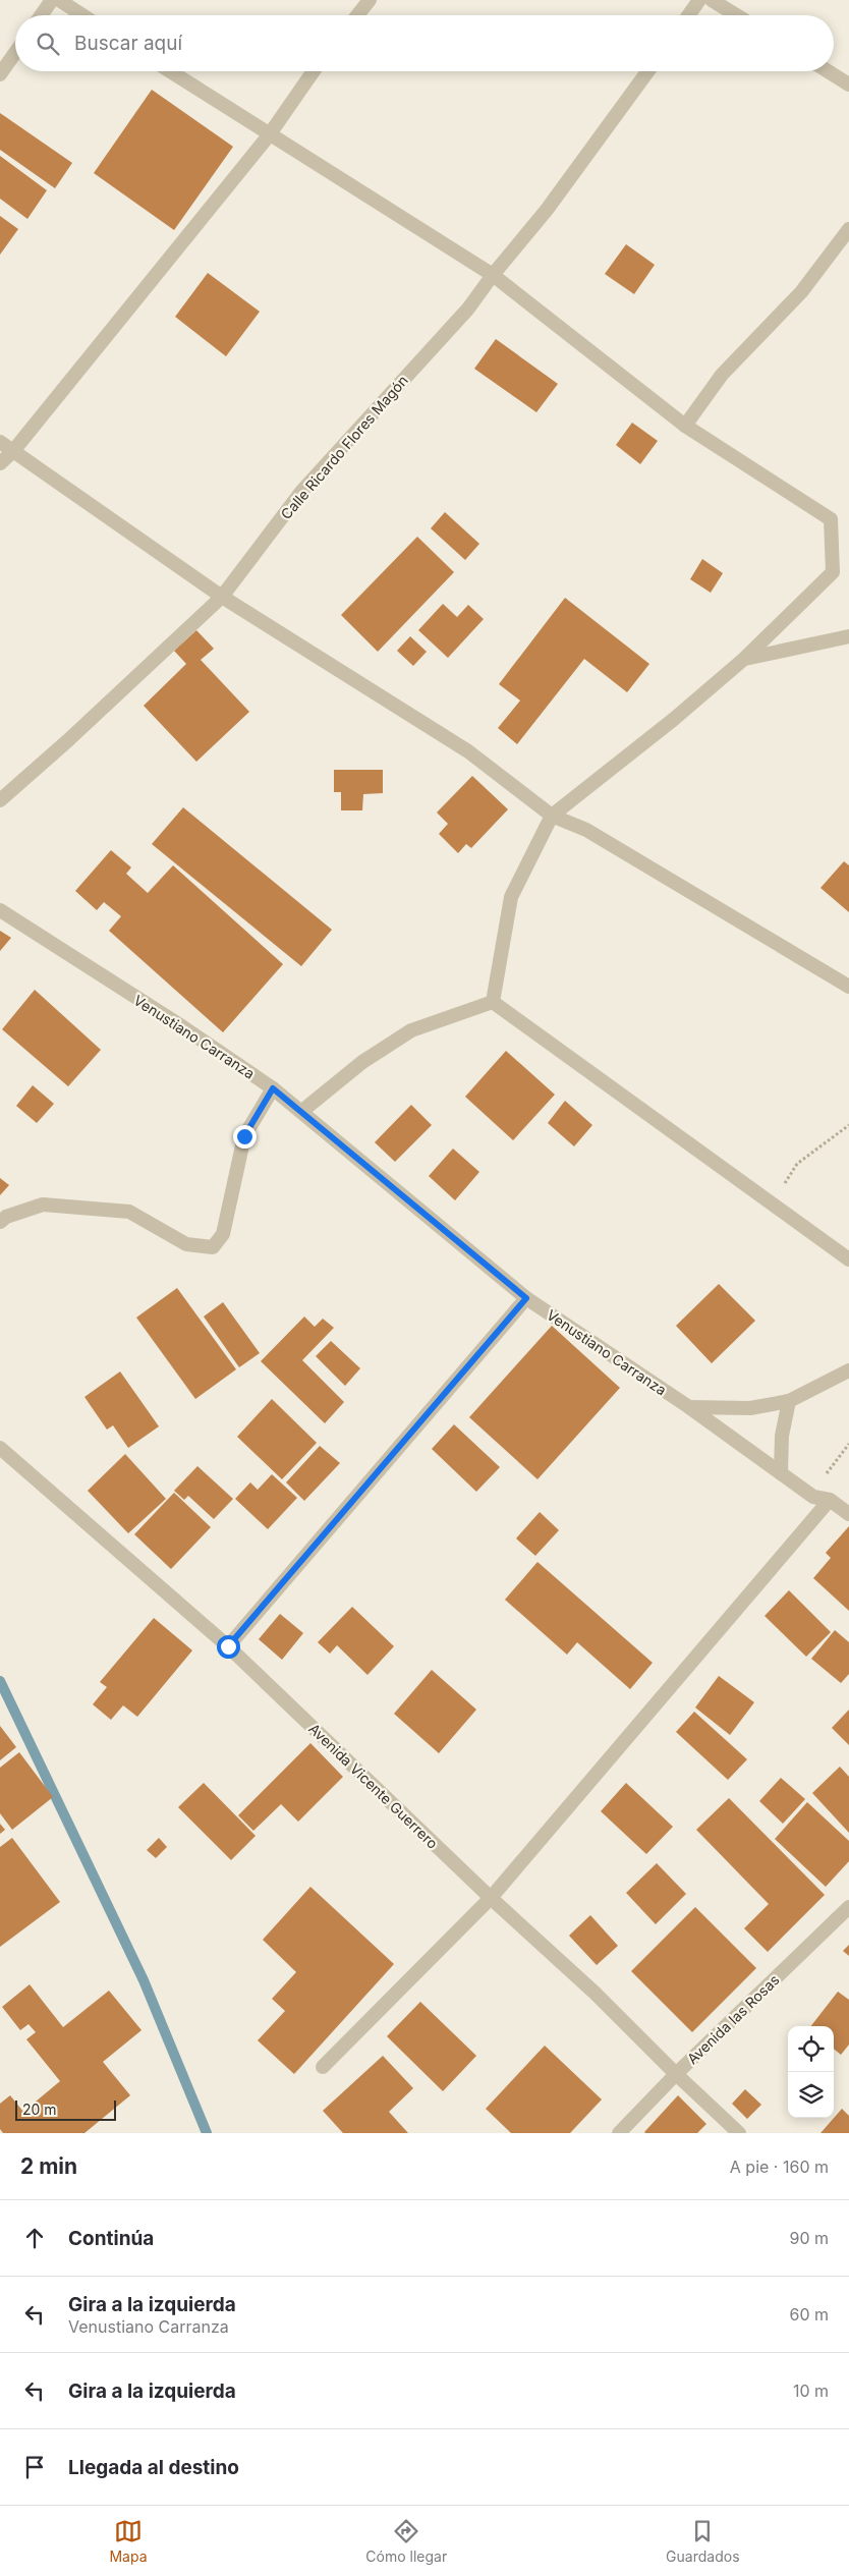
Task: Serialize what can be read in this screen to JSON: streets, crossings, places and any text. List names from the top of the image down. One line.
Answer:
{"streets":{"street":["Calle Ricardo Flores Magón","Venustiano Carranza","Avenida Vicente Guerrero","Avenida las Rosas"]},"crossings":[["Avenida Vicente Guerrero","Avenida las Rosas"]],"scale_bar":"20 m","page":{"search":"Buscar aquí","scale":"20 m","heading":["2 min","A pie · 160 m"],"list":[["Continúa","90 m"],["Gira a la izquierda","Venustiano Carranza","60 m"],["Gira a la izquierda","10 m"],"Llegada al destino"],"nav":["Mapa","Cómo llegar","Guardados"]}}
